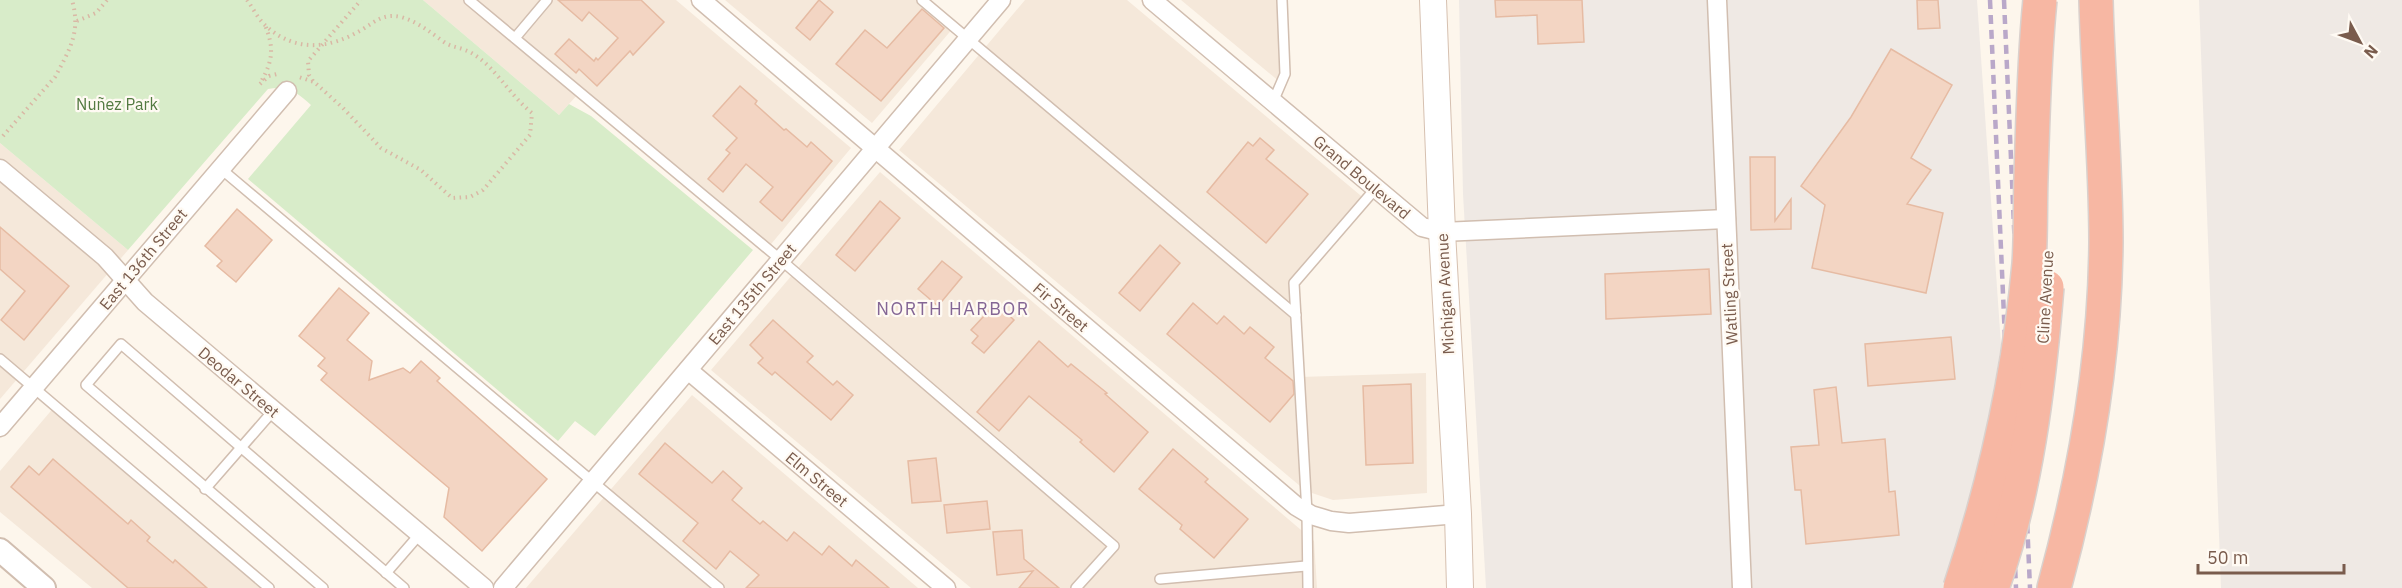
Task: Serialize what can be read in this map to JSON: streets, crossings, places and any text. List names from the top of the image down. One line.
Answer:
{"streets":{"highway":["Cline Avenue"],"main road":["Michigan Avenue"],"street":["Grand Boulevard","East 136th Street","East 135th Street","Watling Street","Fir Street","Deodar Street","Elm Street"]},"crossings":[["Grand Boulevard","Michigan Avenue"],["Grand Boulevard","Watling Street"],["East 136th Street","Deodar Street"],["East 135th Street","Fir Street"],["East 135th Street","Elm Street"],["Michigan Avenue","Fir Street"]],"districts":["NORTH HARBOR"],"parks":["Nuñez Park"],"scale_bar":"50 m","north":"bottom right"}
